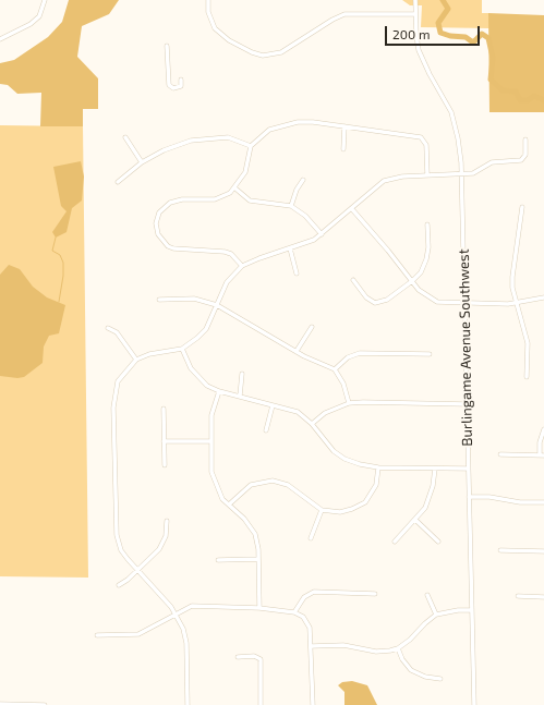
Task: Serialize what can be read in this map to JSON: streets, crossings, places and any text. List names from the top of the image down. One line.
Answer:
{"streets":{"street":["Burlingame Avenue Southwest"]},"scale_bar":"200 m"}
